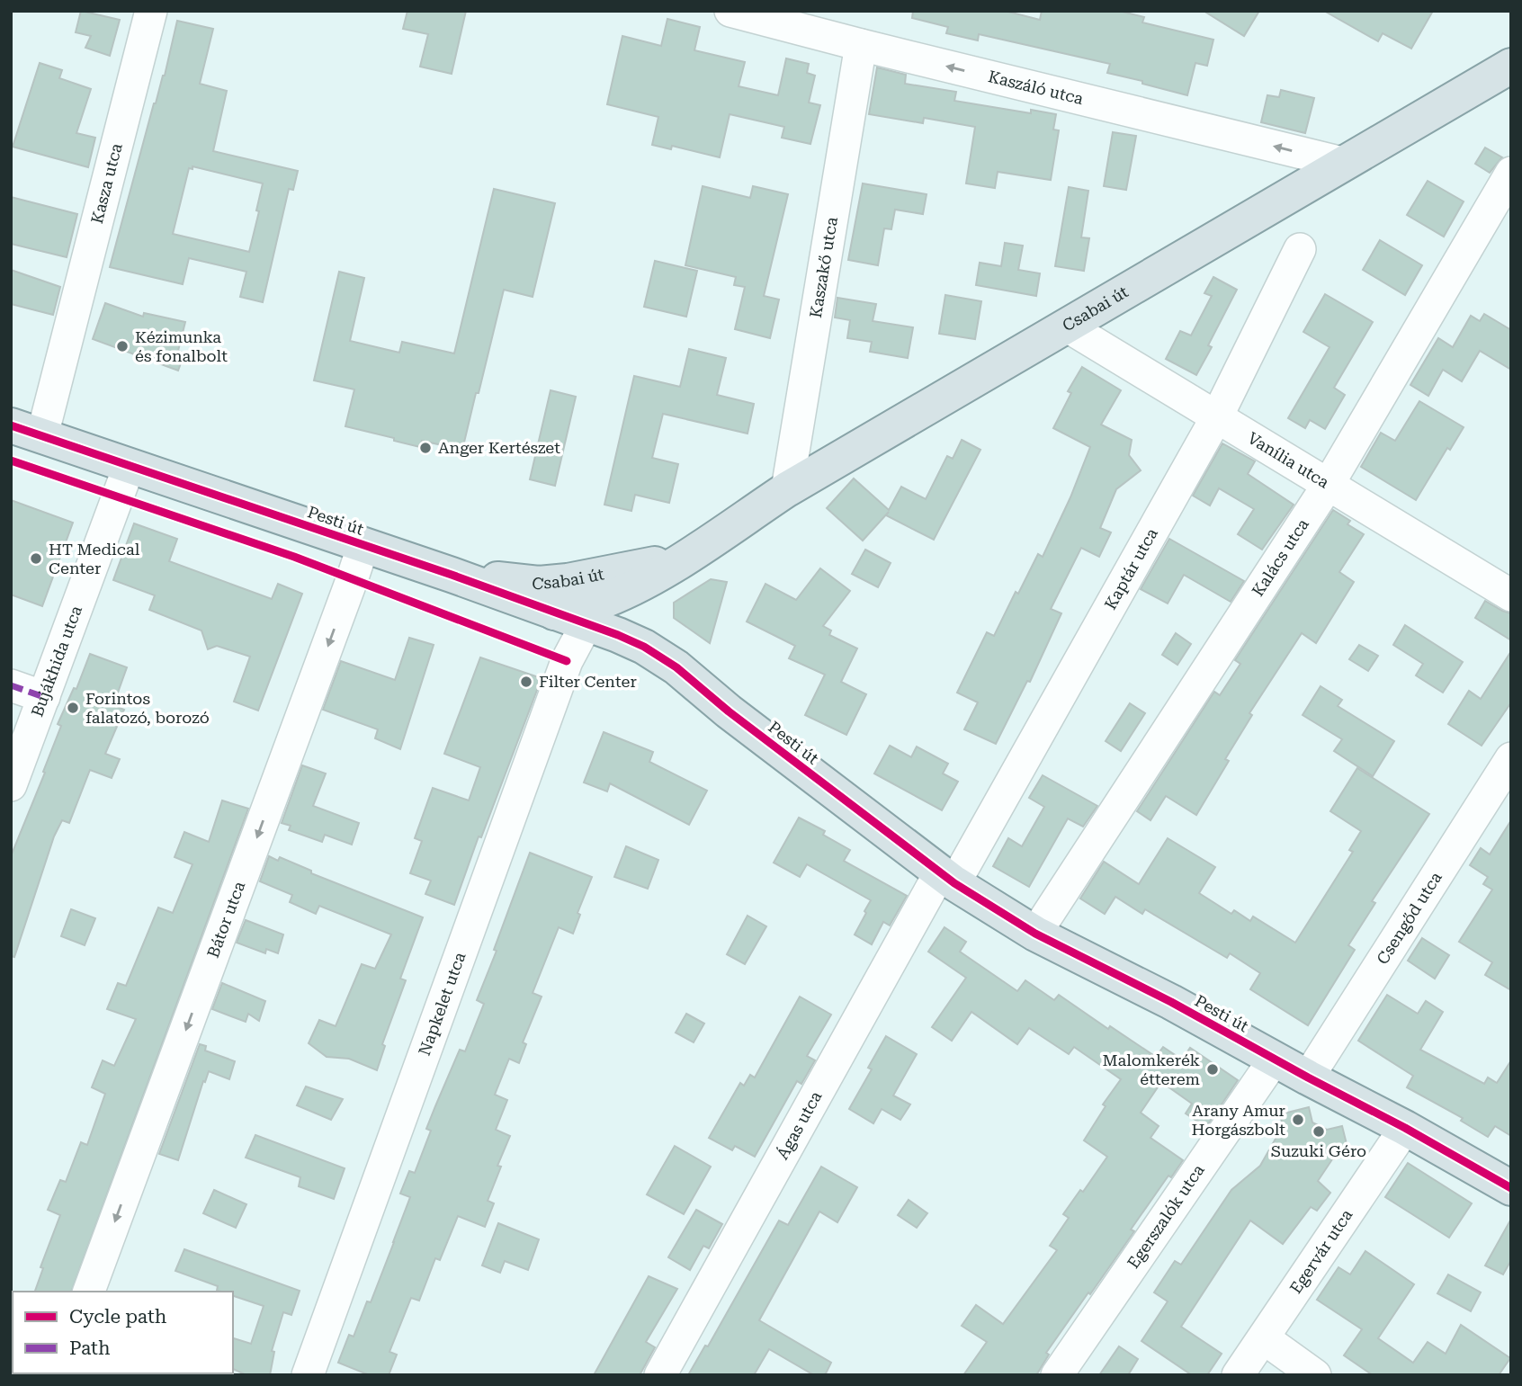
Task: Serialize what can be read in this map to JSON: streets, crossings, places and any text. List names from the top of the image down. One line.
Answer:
{"streets":{"main road":["Csabai út","Pesti út"],"street":["Kaszáló utca","Kasza utca","Kaszakő utca","Vanília utca","Kalács utca","Kaptár utca","Bujákhida utca","Csengőd utca","Bátor utca","Napkelet utca","Ágas utca","Egerszalók utca","Egervár utca"]},"crossings":[["Kaszáló utca","Kaszakő utca"],["Kaszáló utca","Csabai út"],["Kasza utca","Pesti út"],["Kaszakő utca","Csabai út"],["Csabai út","Vanília utca"],["Csabai út","Pesti út"],["Vanília utca","Kalács utca"],["Vanília utca","Kaptár utca"],["Pesti út","Kalács utca"],["Pesti út","Kaptár utca"],["Pesti út","Bujákhida utca"],["Pesti út","Csengőd utca"],["Pesti út","Bátor utca"],["Pesti út","Napkelet utca"],["Pesti út","Ágas utca"],["Pesti út","Egerszalók utca"],["Pesti út","Egervár utca"],["Kaptár utca","Ágas utca"]],"one_way":["Kaszáló utca","Bátor utca"],"places":["Kézimunka és fonalbolt","Anger Kertészet","HT Medical Center","Filter Center","Forintos falatozó, borozó","Malomkerék étterem","Arany Amur Horgászbolt","Suzuki Géro"],"legend":["Cycle path","Path"]}
